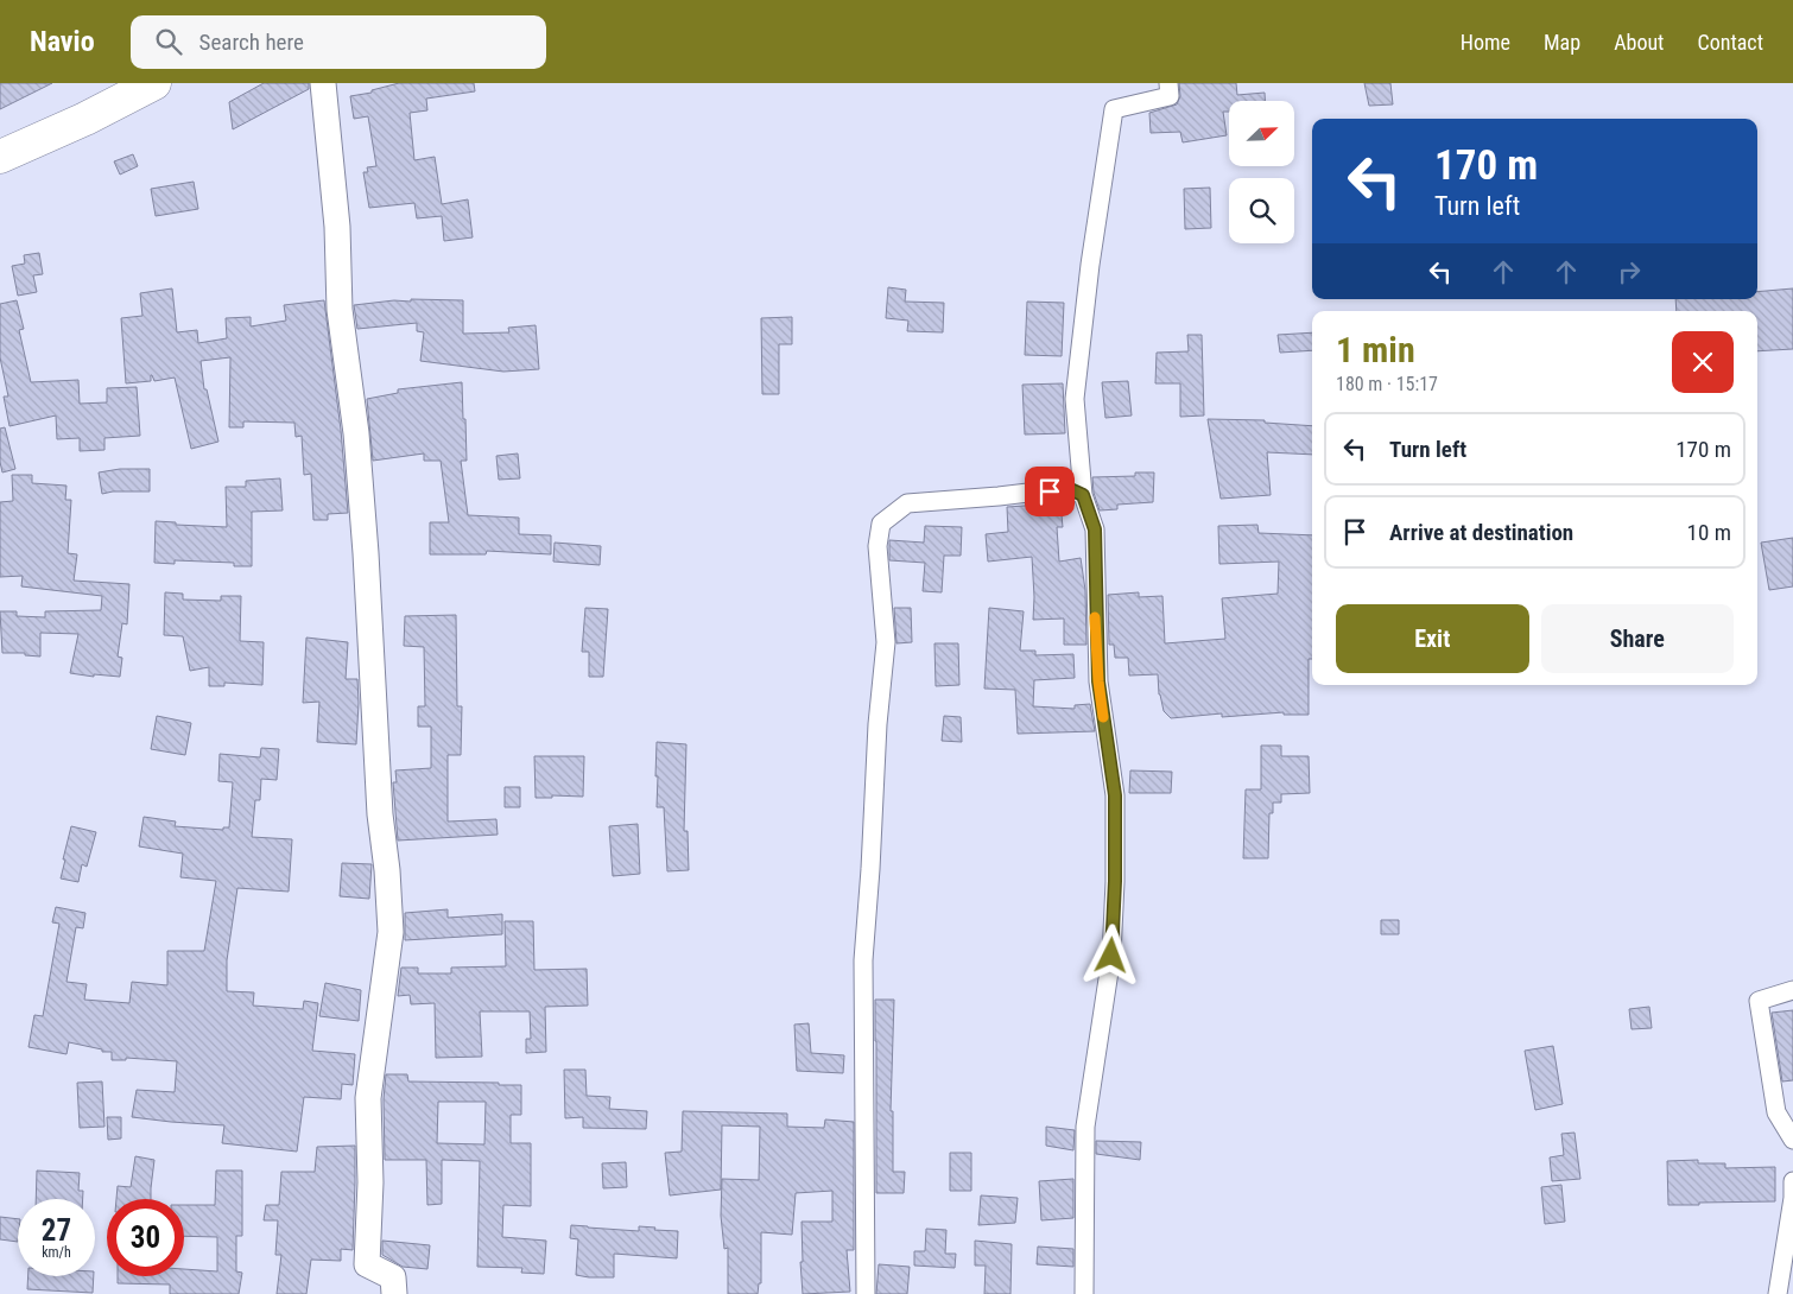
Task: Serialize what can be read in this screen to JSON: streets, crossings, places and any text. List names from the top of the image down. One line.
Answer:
{"north":"top right","page":{"header":"Navio","search":"Search here","nav":["Home","Map","About","Contact"],"turn":["170 m","Turn left"],"heading":["1 min","180 m · 15:17"],"list":[{"name":"Turn left","value":"170 m"},{"name":"Arrive at destination","value":"10 m"}],"buttons":["Exit","Share"],"speed":"27 km/h","limit":"30"}}
